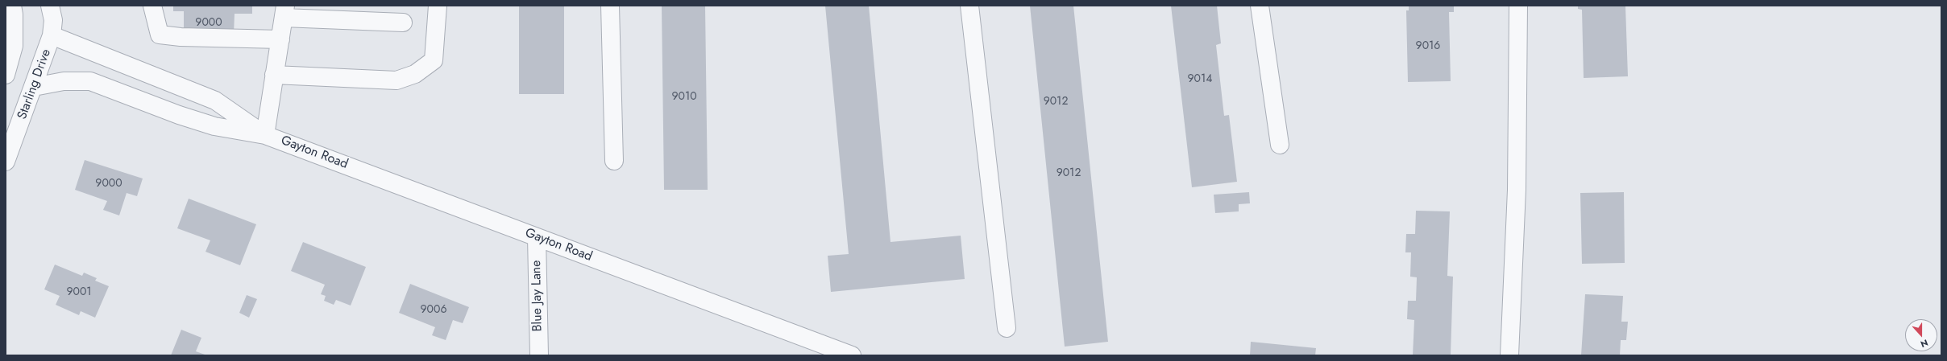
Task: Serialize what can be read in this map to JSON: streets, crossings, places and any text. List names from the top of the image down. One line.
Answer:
{"streets":{"street":["Starling Drive","Gayton Road","Blue Jay Lane"]},"crossings":[["Starling Drive","Gayton Road"],["Gayton Road","Blue Jay Lane"]],"house_numbers":["9000","9016","9014","9010","9012","9012","9000","9001","9006"],"north":"bottom"}
